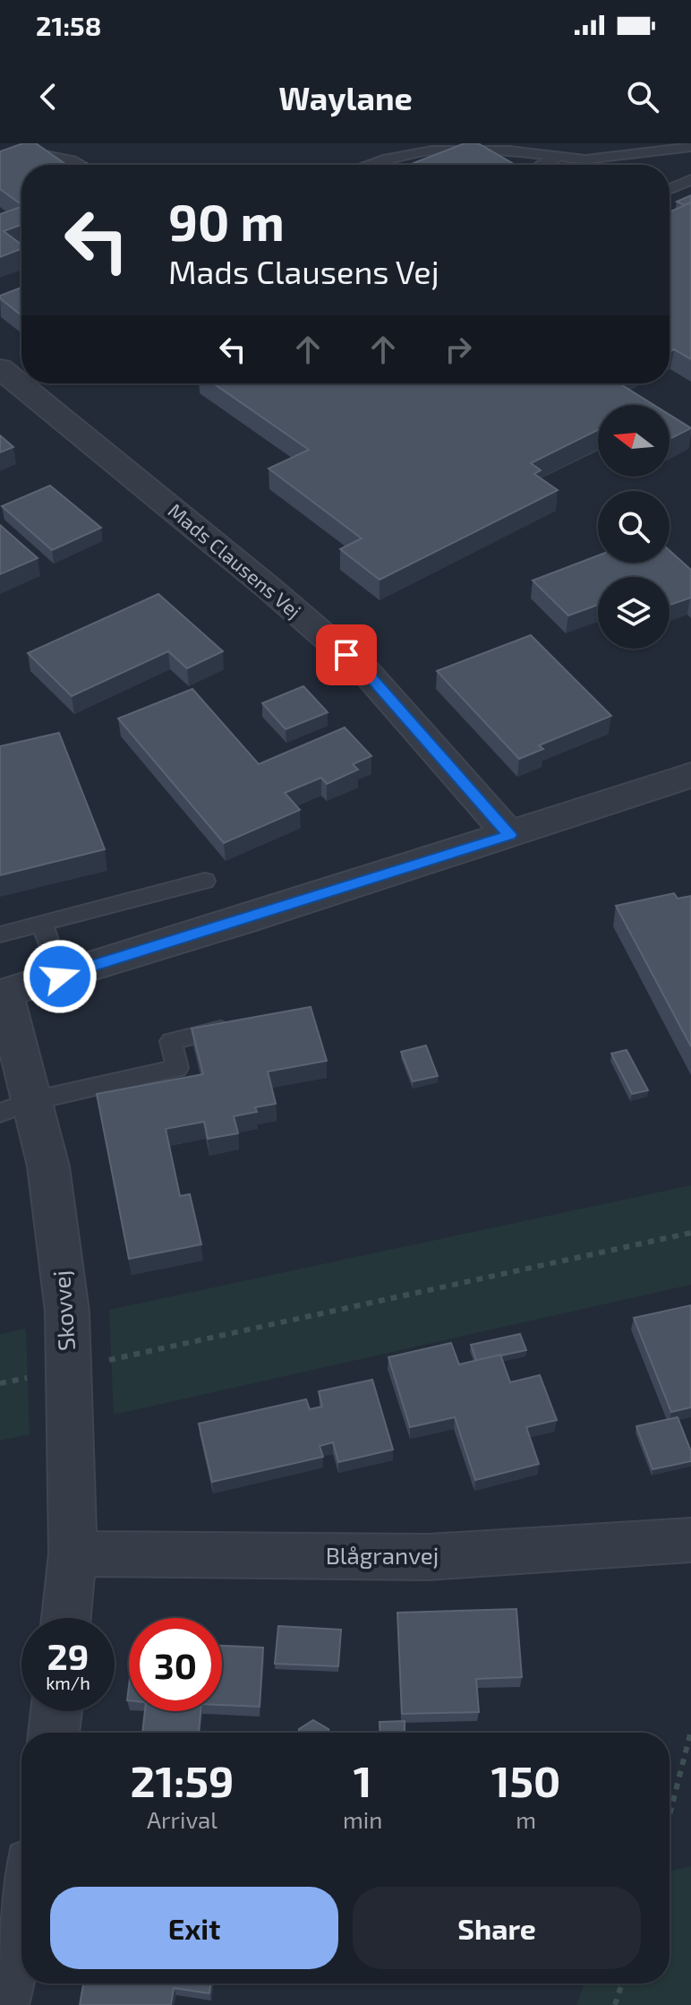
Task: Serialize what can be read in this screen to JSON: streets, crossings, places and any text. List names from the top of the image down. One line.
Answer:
{"streets":{"street":["Mads Clausens Vej","Skovvej","Blågranvej"]},"crossings":[["Skovvej","Blågranvej"]],"north":"left","page":{"status":"21:58","header":"Waylane","turn":["90 m","Mads Clausens Vej"],"speed":"29 km/h","limit":"30","eta":["21:59","Arrival","1","min","150","m"],"buttons":["Exit","Share"]}}
